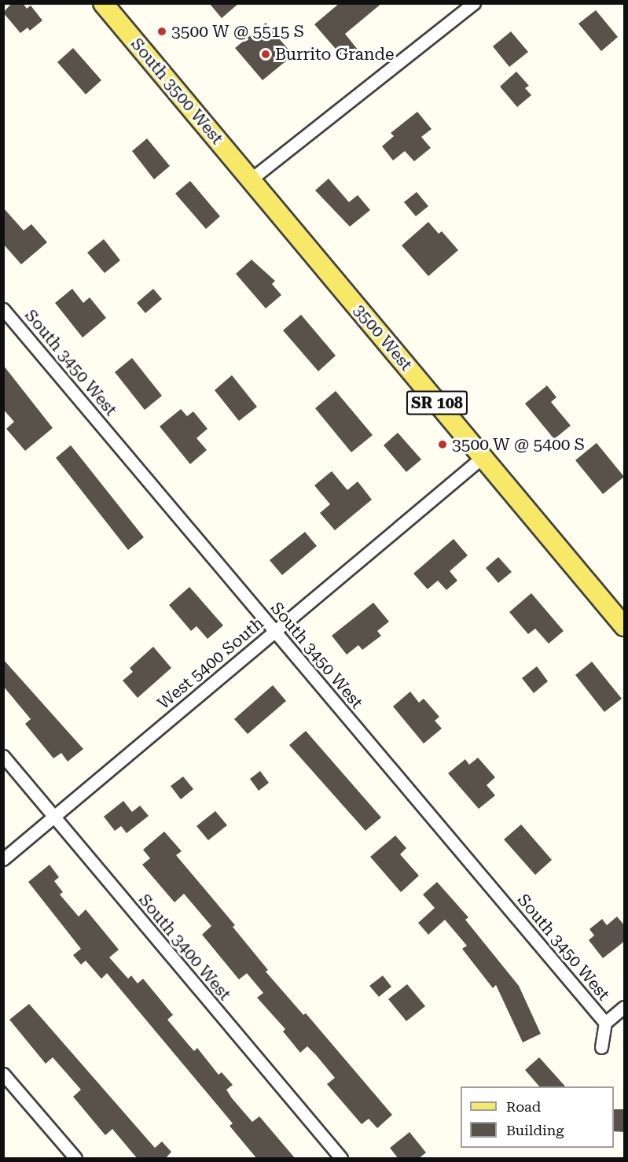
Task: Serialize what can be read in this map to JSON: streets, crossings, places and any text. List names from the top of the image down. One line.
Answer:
{"streets":{"main road":["South 3500 West","3500 West","SR 108"],"street":["South 3450 West","West 5400 South","South 3400 West"]},"crossings":[["South 3500 West","3500 West"],["3500 West","West 5400 South"],["South 3450 West","West 5400 South"],["West 5400 South","South 3400 West"]],"places":["3500 W @ 5515 S","Burrito Grande","3500 W @ 5400 S"],"legend":["Road","Building"]}
